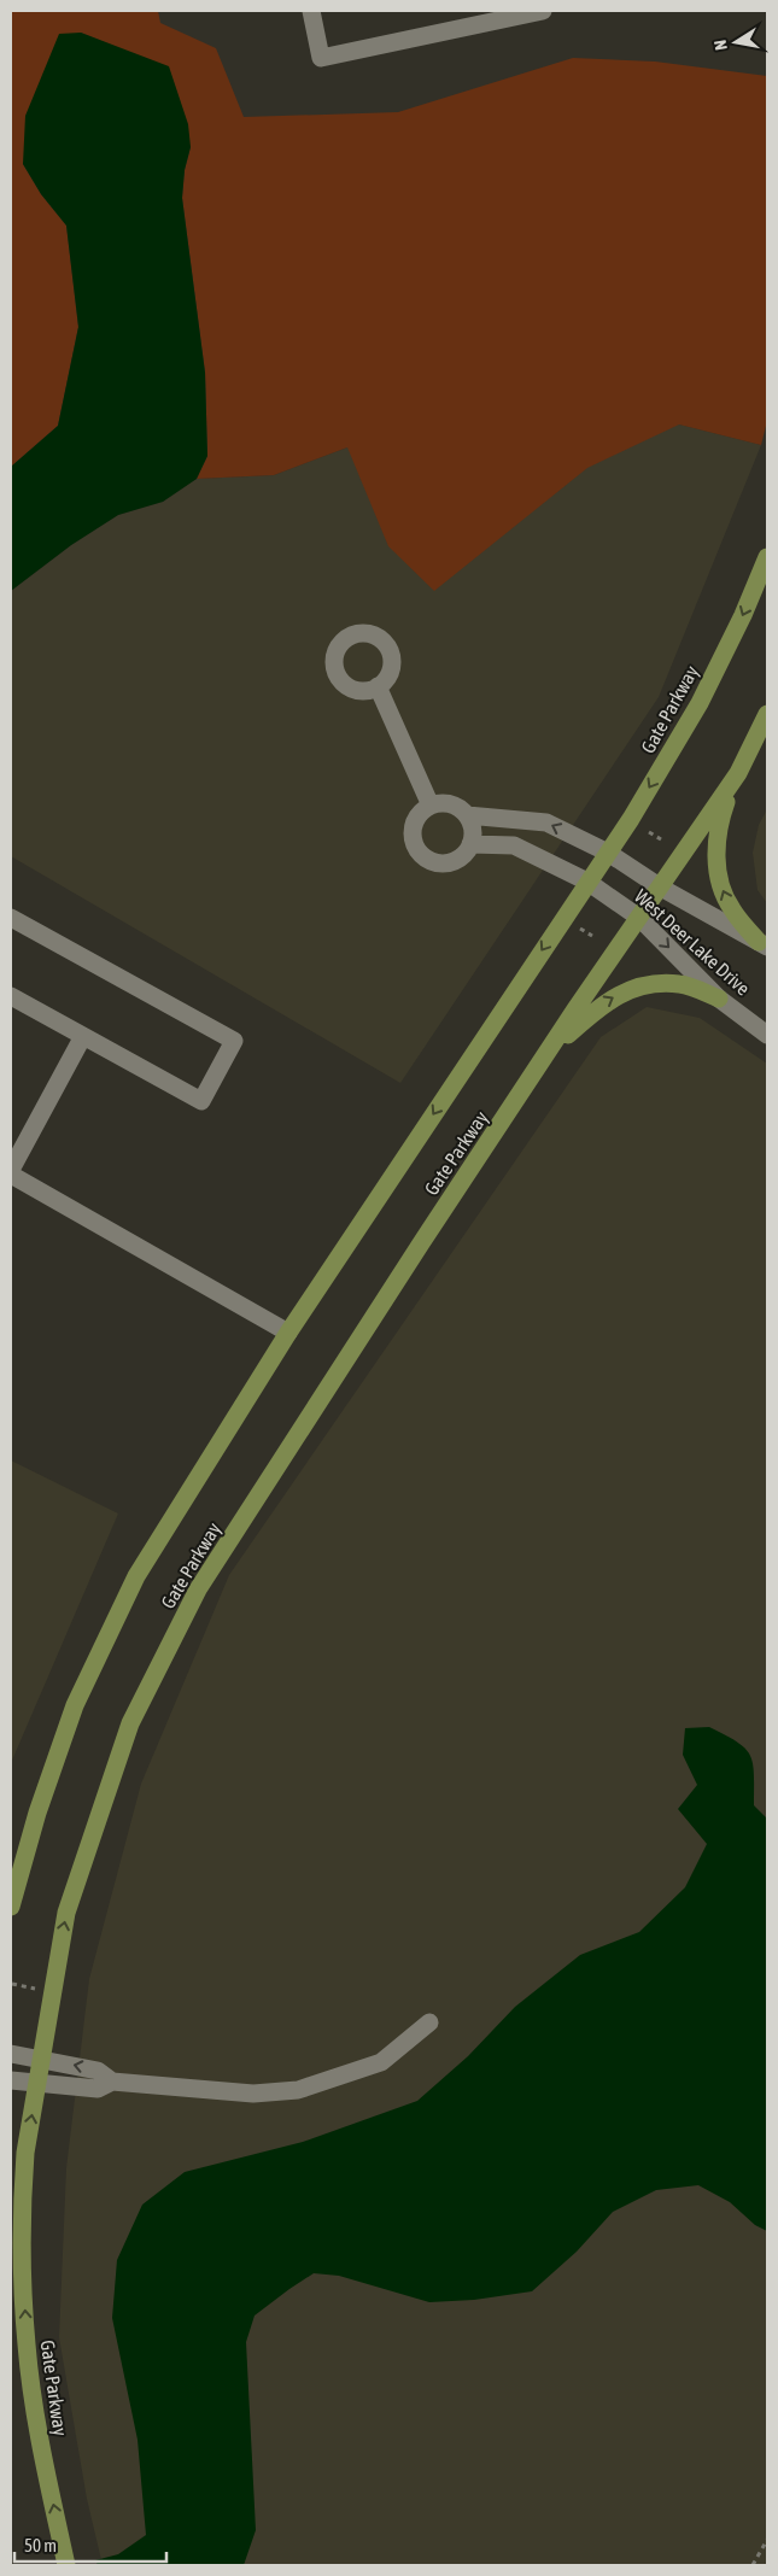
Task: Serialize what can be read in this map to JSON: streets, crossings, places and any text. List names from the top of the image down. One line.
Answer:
{"streets":{"main road":["Gate Parkway"],"street":["West Deer Lake Drive"]},"crossings":[["Gate Parkway","West Deer Lake Drive"]],"scale_bar":"50 m","north":"left"}
